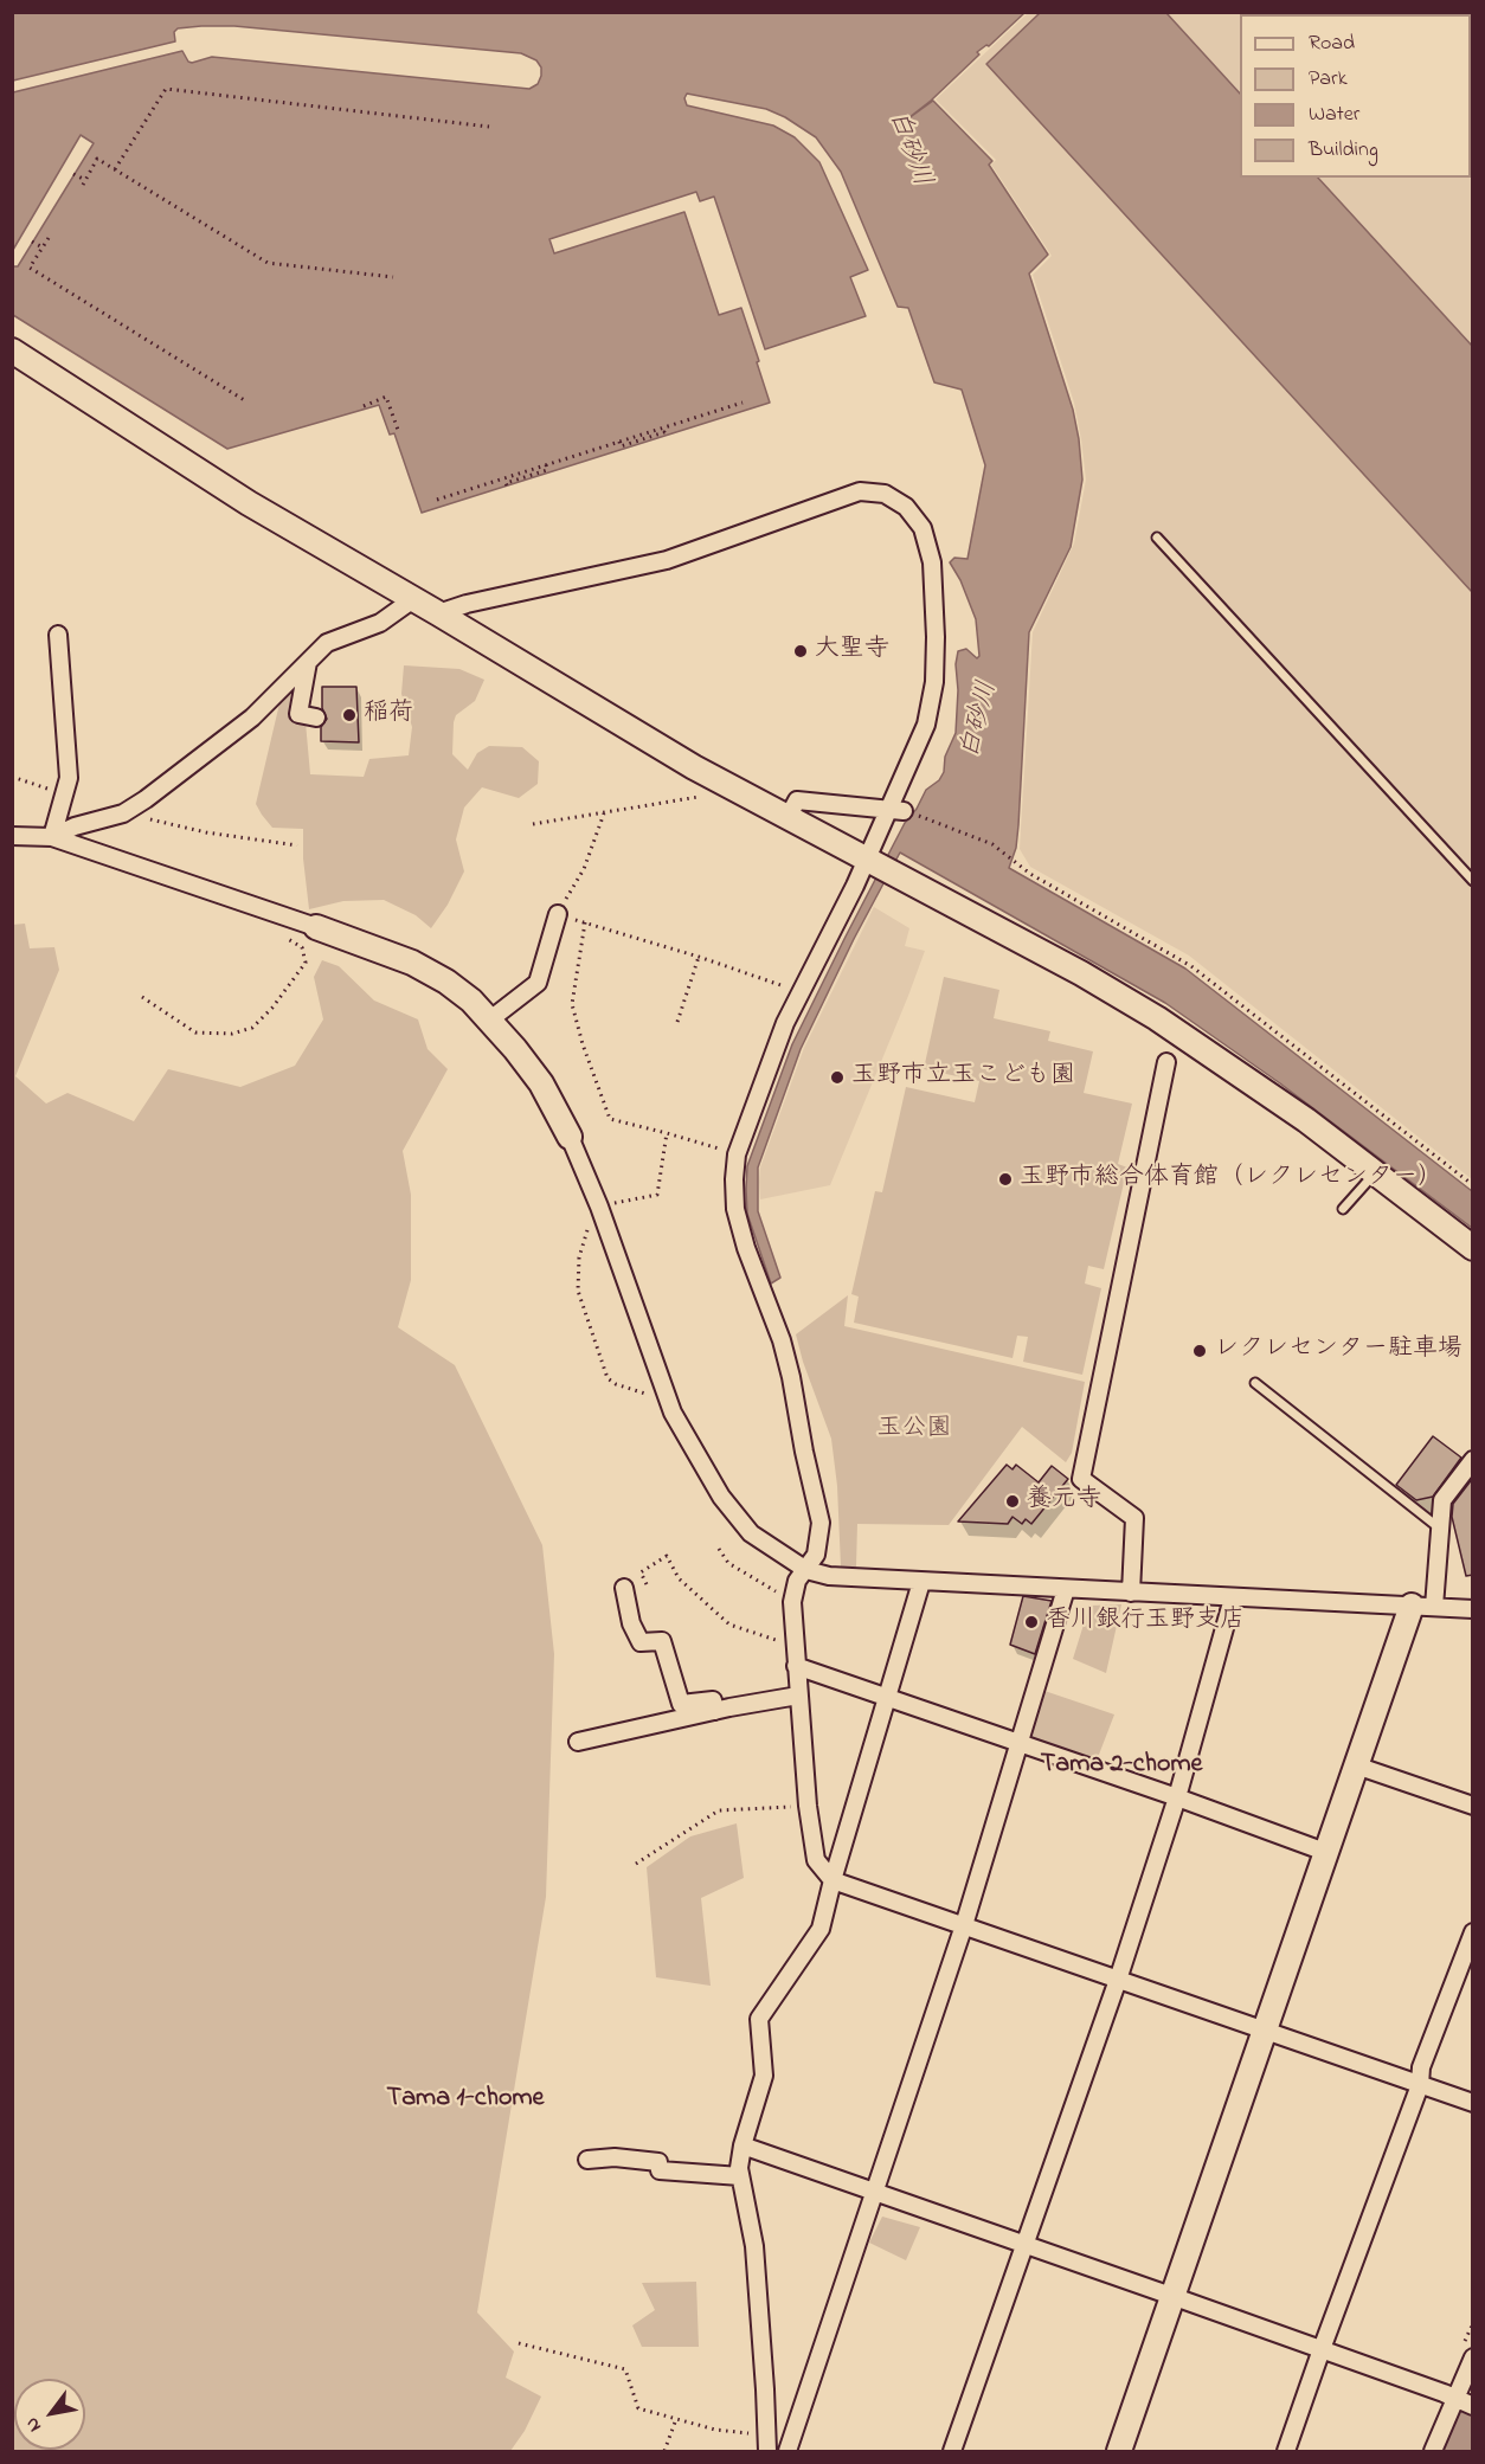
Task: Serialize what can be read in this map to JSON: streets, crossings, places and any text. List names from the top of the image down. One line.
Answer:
{"districts":["Tama 2-chome","Tama 1-chome"],"water":["白砂川"],"parks":["玉公園"],"places":["大聖寺","稲荷","玉野市立玉こども園","玉野市総合体育館（レクレセンター）","レクレセンター駐車場","養元寺","香川銀行玉野支店"],"legend":["Road","Park","Water","Building"],"north":"bottom left"}
